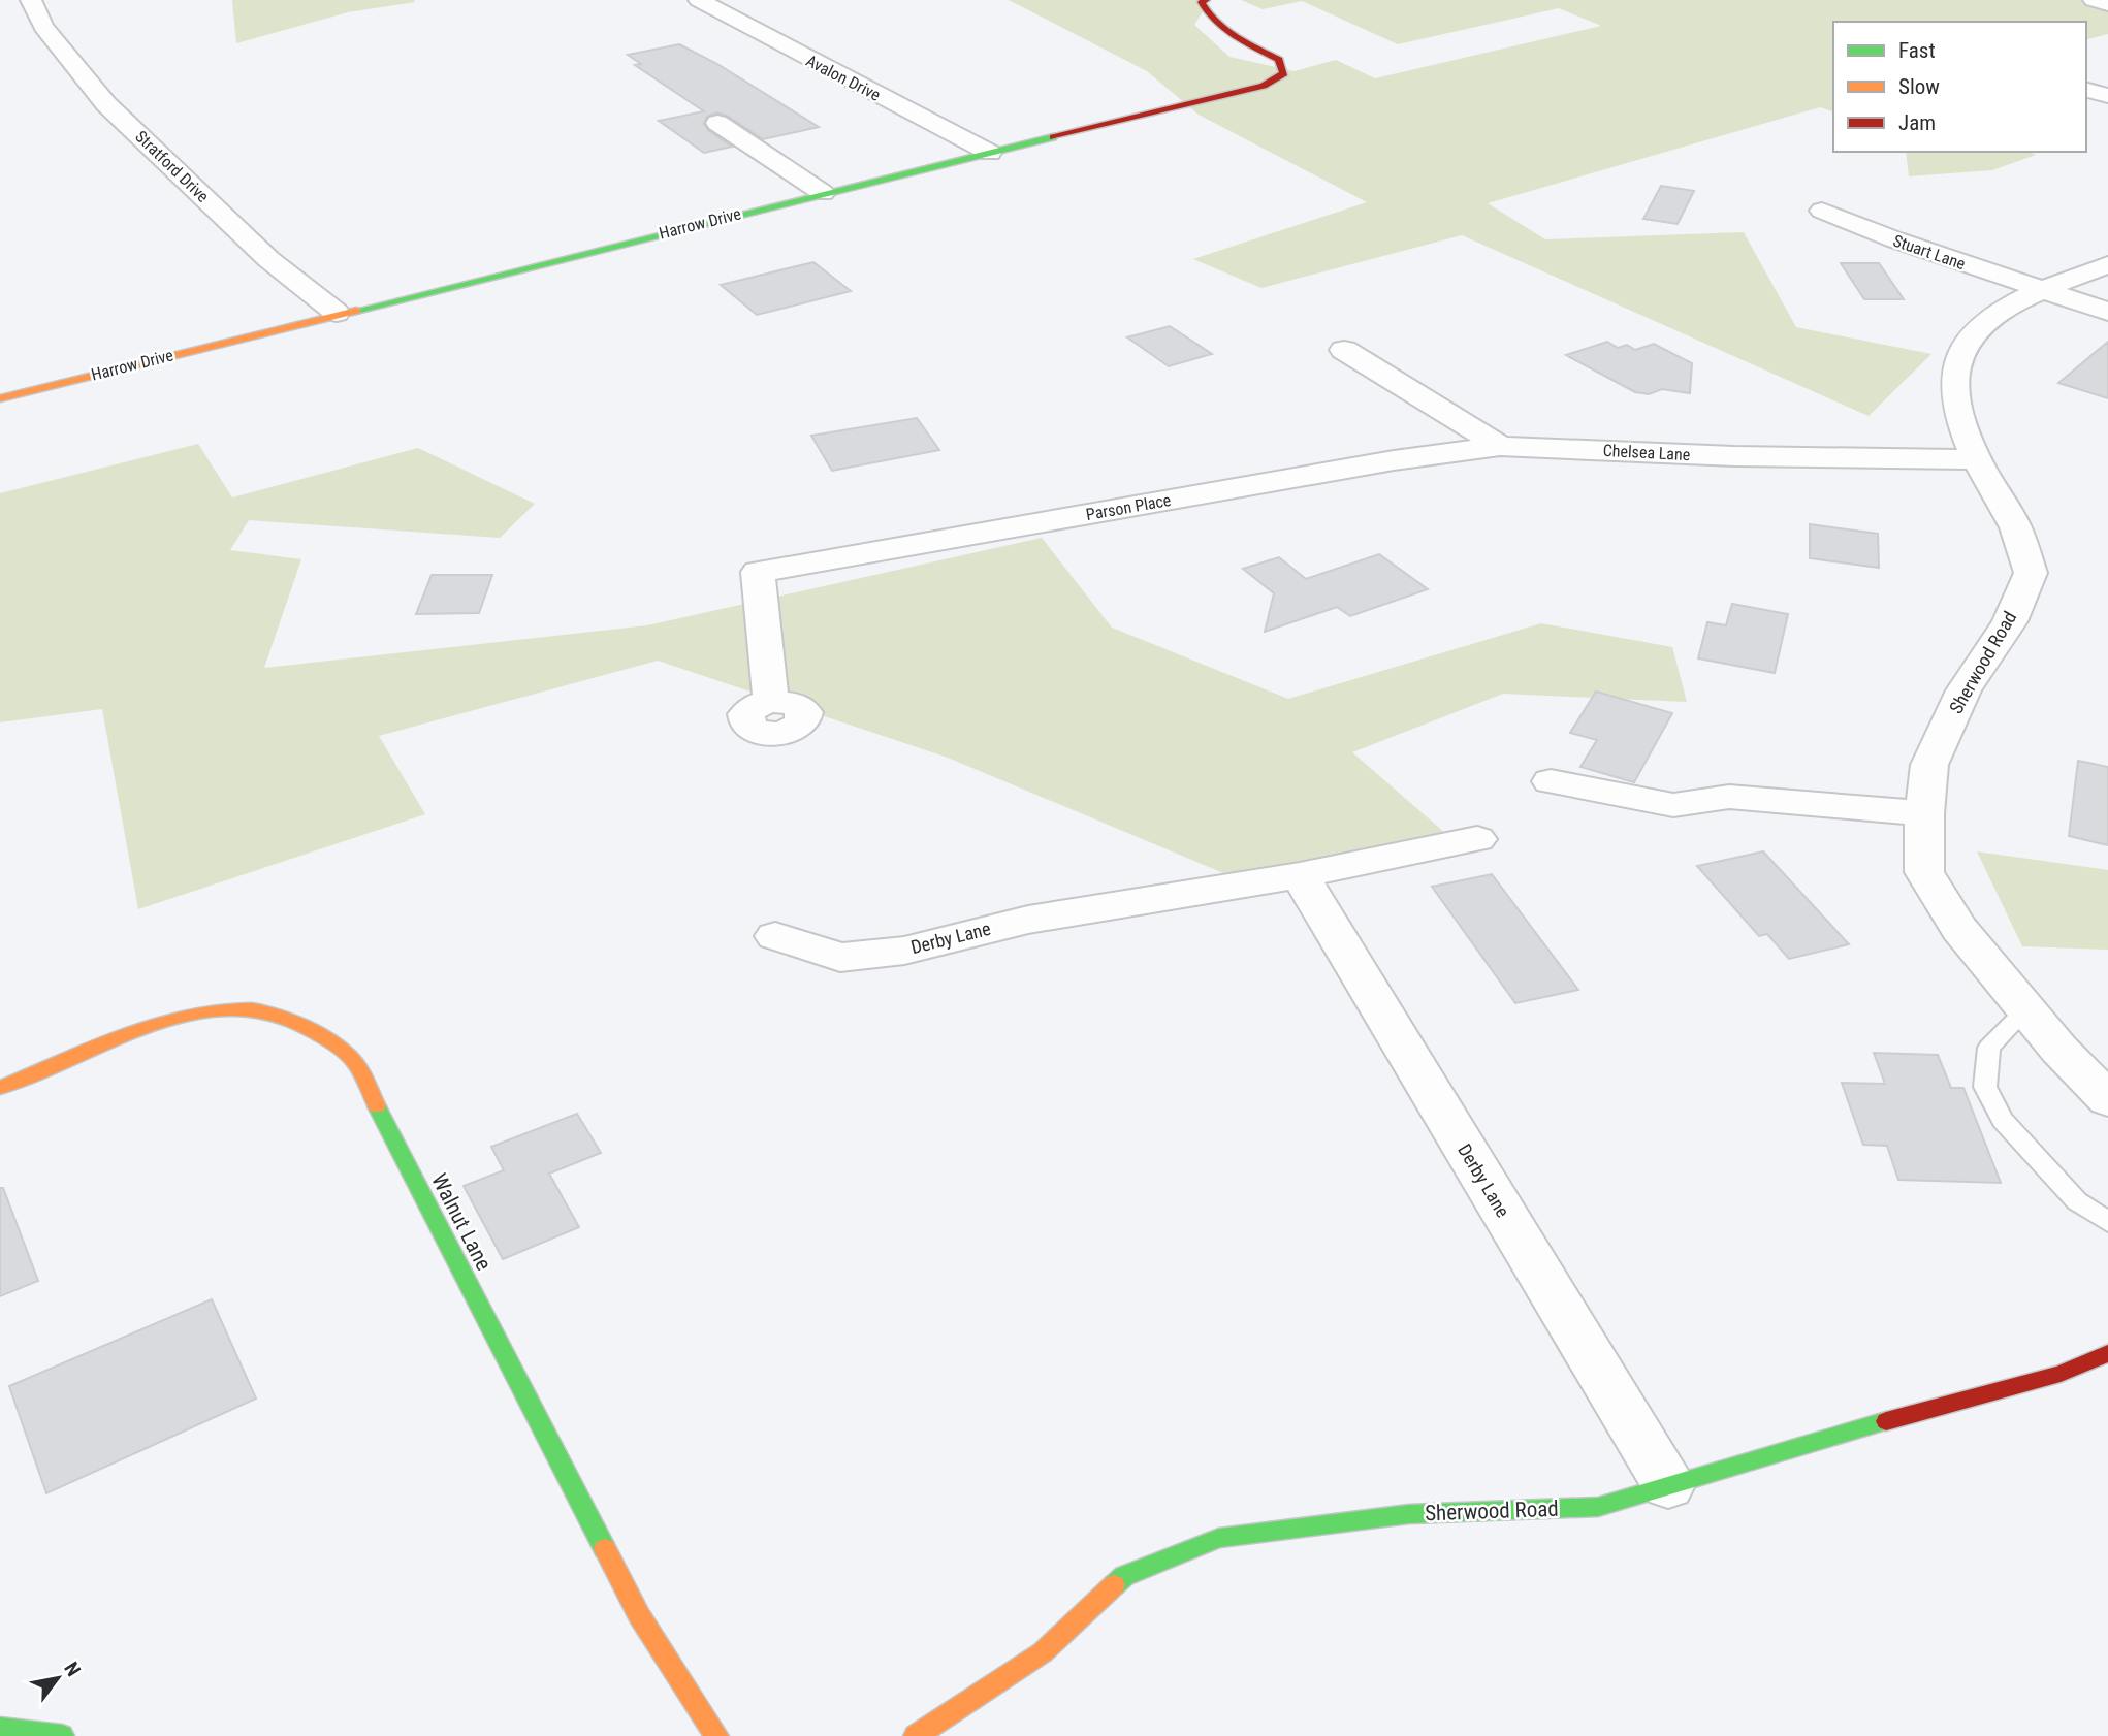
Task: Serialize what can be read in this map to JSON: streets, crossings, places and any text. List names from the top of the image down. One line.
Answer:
{"streets":{"street":["Avalon Drive","Stratford Drive","Harrow Drive","Stuart Lane","Chelsea Lane","Parson Place","Sherwood Road","Derby Lane","Walnut Lane"]},"crossings":[["Avalon Drive","Harrow Drive"],["Stratford Drive","Harrow Drive"],["Stuart Lane","Sherwood Road"],["Chelsea Lane","Parson Place"],["Chelsea Lane","Sherwood Road"],["Sherwood Road","Derby Lane"]],"legend":["Fast","Slow","Jam"],"north":"top right"}
